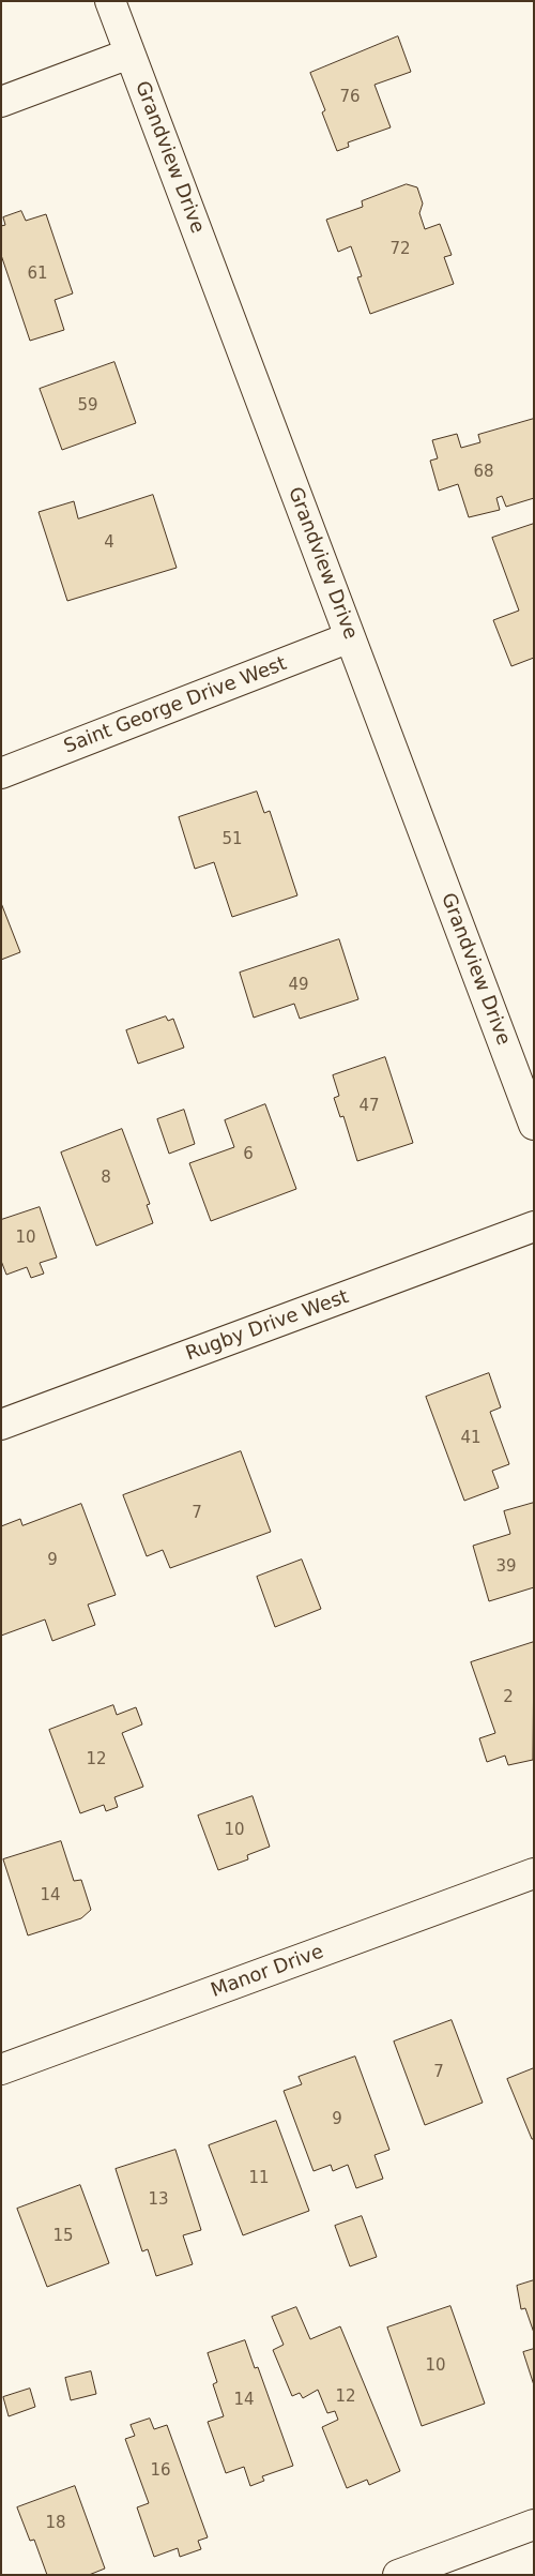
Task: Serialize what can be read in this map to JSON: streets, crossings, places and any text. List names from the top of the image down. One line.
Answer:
{"streets":{"street":["Grandview Drive","Saint George Drive West","Rugby Drive West","Manor Drive"]},"crossings":[["Grandview Drive","Saint George Drive West"]],"house_numbers":["76","72","61","59","68","4","51","49","47","6","8","10","41","7","9","39","2","12","10","14","7","9","11","13","15","10","12","14","16","18"]}
